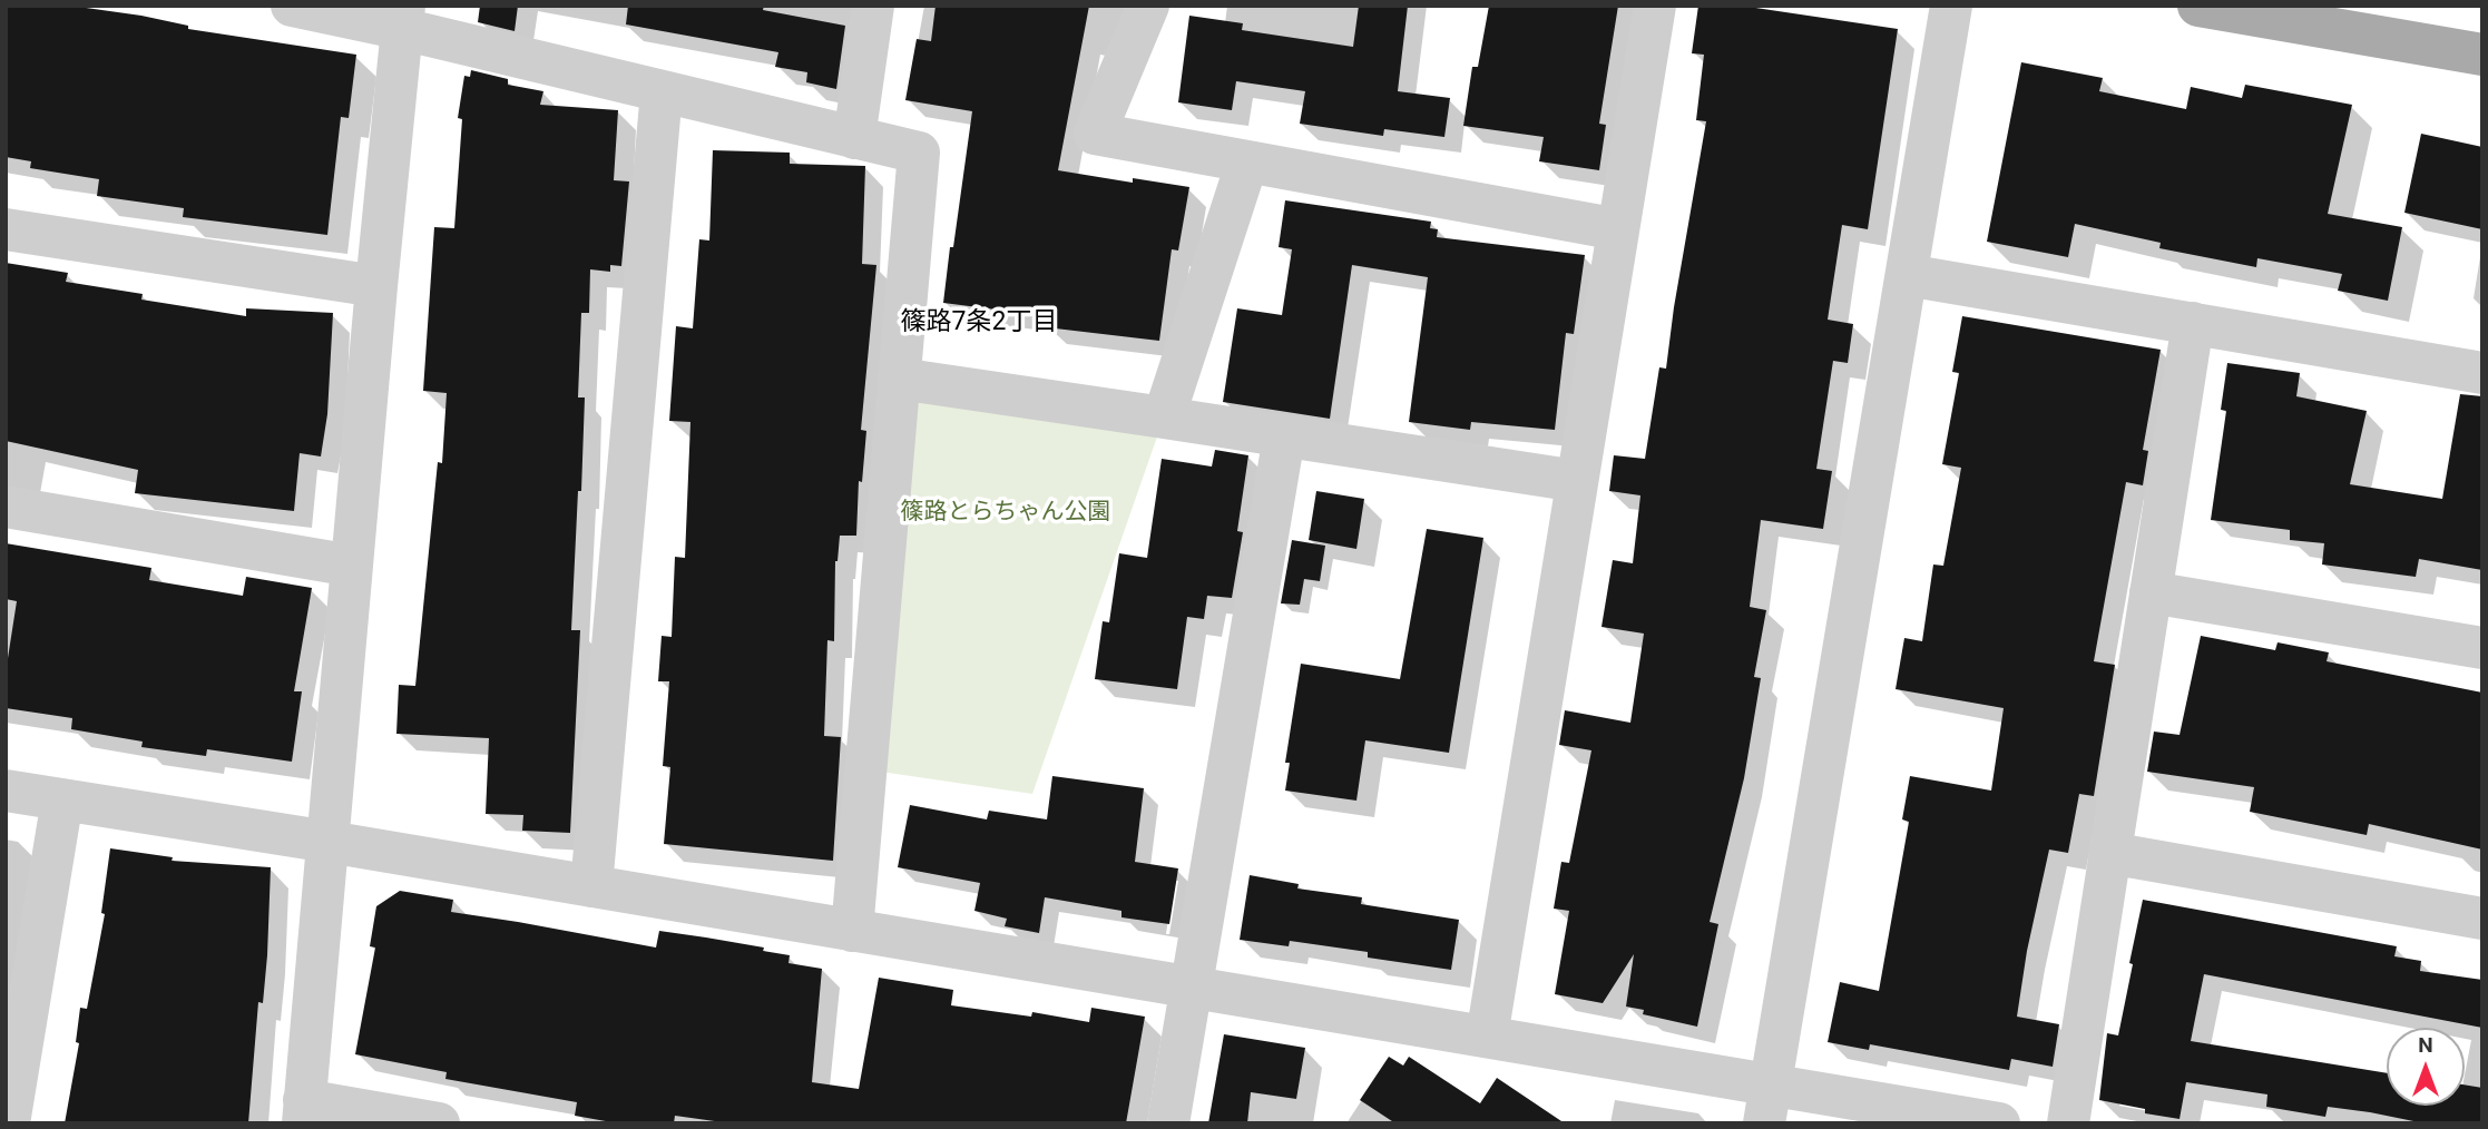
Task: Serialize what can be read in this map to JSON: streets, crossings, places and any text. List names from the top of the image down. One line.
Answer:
{"districts":["篠路7条2丁目"],"parks":["篠路とらちゃん公園"],"north":"top"}
